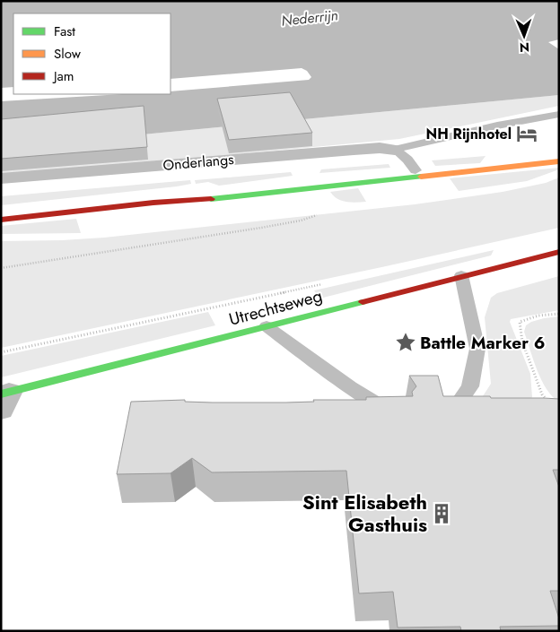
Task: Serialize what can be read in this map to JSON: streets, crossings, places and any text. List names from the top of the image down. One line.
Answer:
{"streets":{"main road":["Onderlangs","Utrechtseweg"]},"water":["Nederrijn"],"places":{"hotel":["NH Rijnhotel"],"place":["Battle Marker 6"],"building":["Sint Elisabeth Gasthuis"]},"legend":["Fast","Slow","Jam"],"north":"bottom"}
